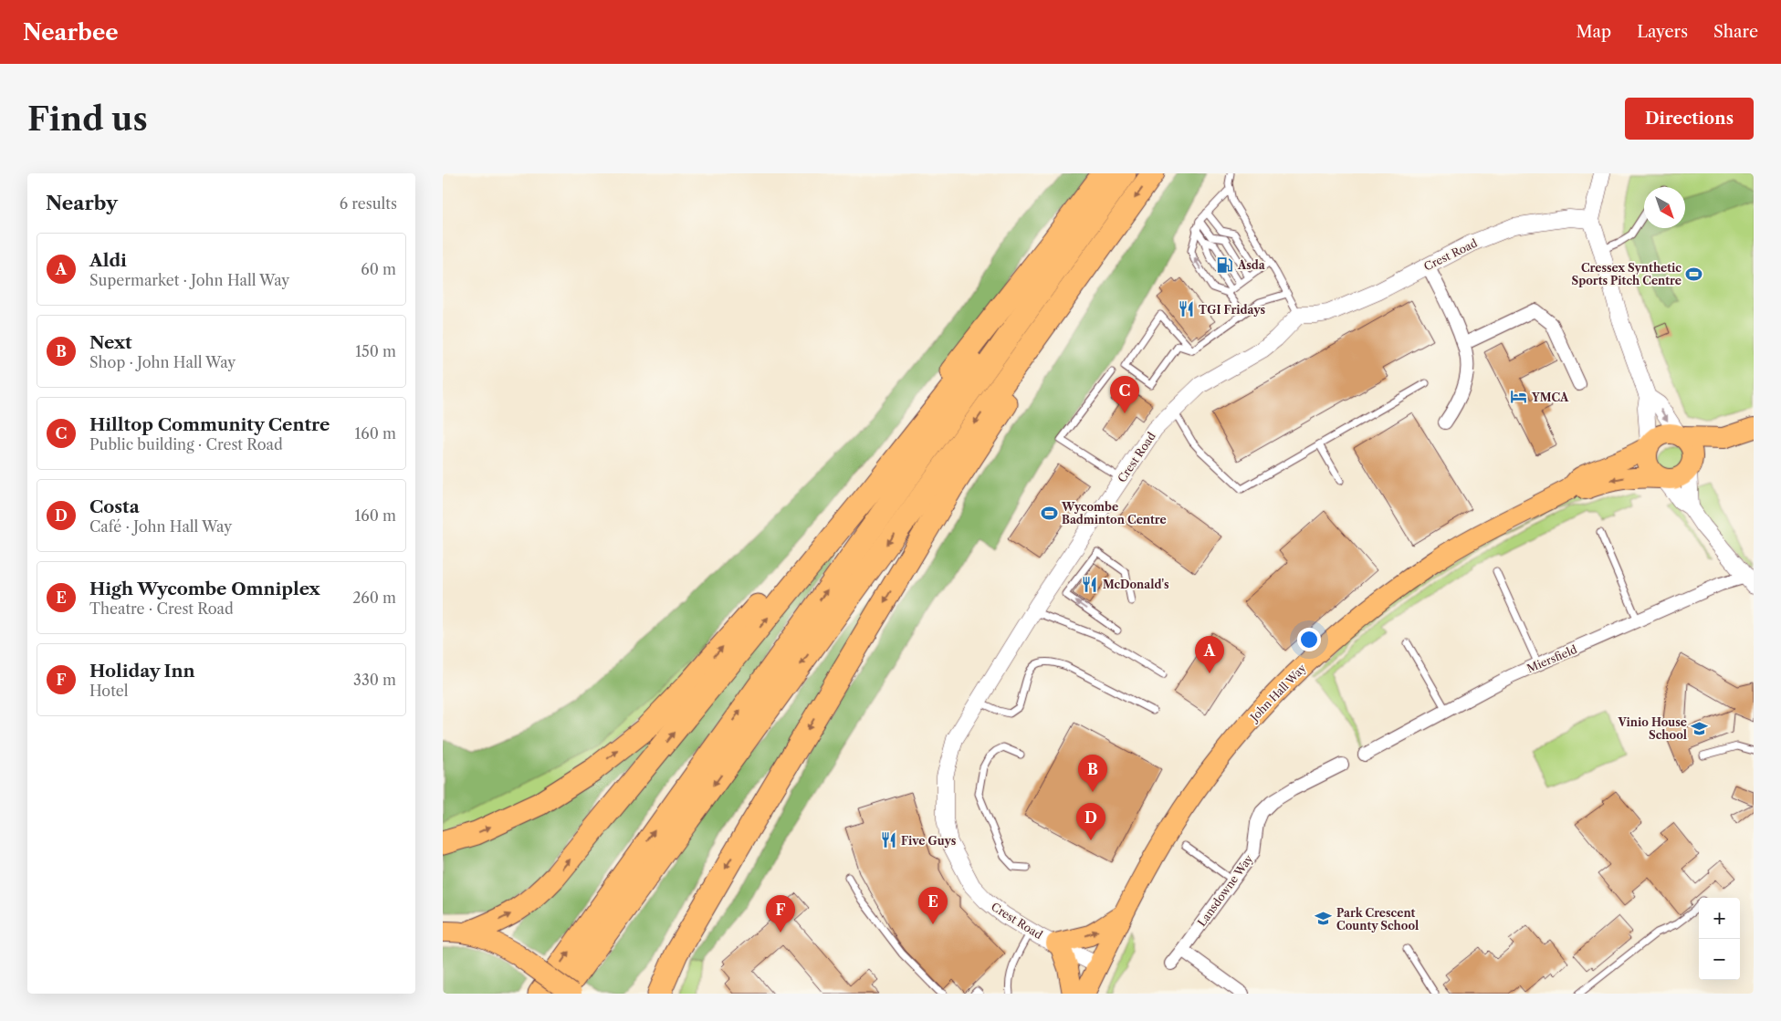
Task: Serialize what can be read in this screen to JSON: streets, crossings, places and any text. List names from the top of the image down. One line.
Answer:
{"streets":{"highway":["John Hall Way"],"street":["Crest Road","Miersfield","Lansdowne Way"]},"crossings":[["Crest Road","John Hall Way"]],"places":{"fuel station":["Asda"],"sports":["Cressex Synthetic Sports Pitch Centre","Wycombe Badminton Centre"],"restaurant":["TGI Fridays","McDonald's","Five Guys"],"hotel":["YMCA"],"school or university":["Vinio House School","Park Crescent County School"]},"north":"bottom right","page":{"header":"Nearbee","nav":["Map","Layers","Share"],"buttons":"Directions","title":"Find us","heading":["Nearby","6 results"],"list":[{"mark":"A","name":"Aldi","note":"Supermarket · John Hall Way","value":"60 m"},{"mark":"B","name":"Next","note":"Shop · John Hall Way","value":"150 m"},{"mark":"C","name":"Hilltop Community Centre","note":"Public building · Crest Road","value":"160 m"},{"mark":"D","name":"Costa","note":"Café · John Hall Way","value":"160 m"},{"mark":"E","name":"High Wycombe Omniplex","note":"Theatre · Crest Road","value":"260 m"},{"mark":"F","name":"Holiday Inn","note":"Hotel","value":"330 m"}],"pins":["C","A","B","D","E","F"],"map_buttons":["+","−"]}}
